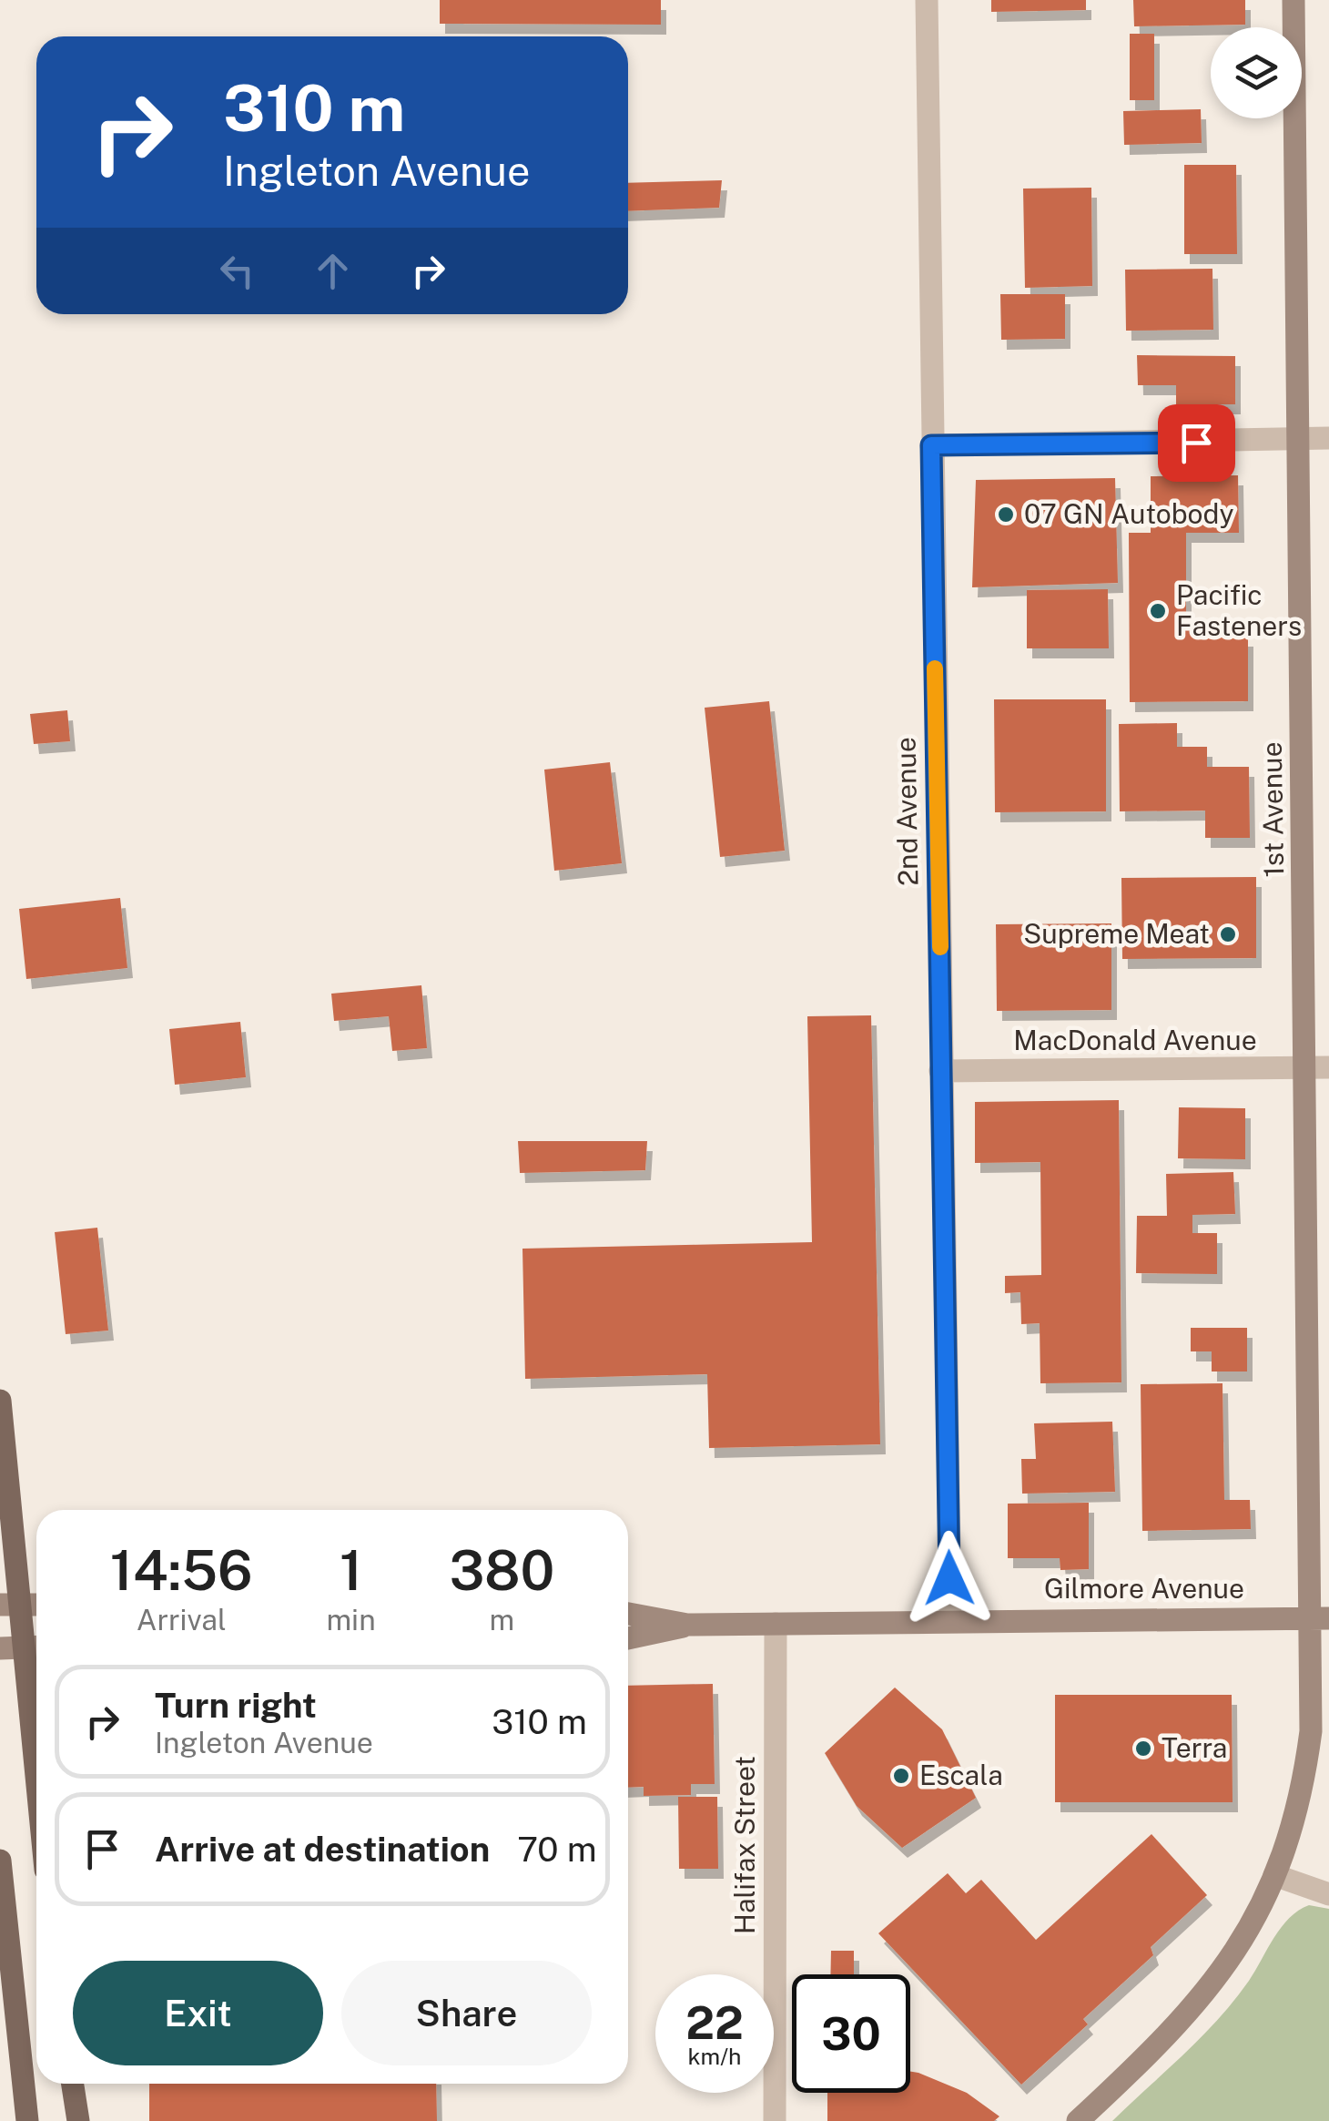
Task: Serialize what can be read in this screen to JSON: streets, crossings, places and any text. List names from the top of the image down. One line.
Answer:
{"streets":{"street":["1st Avenue","2nd Avenue","MacDonald Avenue","Gilmore Avenue","Halifax Street"]},"crossings":[["1st Avenue","MacDonald Avenue"],["1st Avenue","Gilmore Avenue"],["2nd Avenue","MacDonald Avenue"],["2nd Avenue","Gilmore Avenue"],["Gilmore Avenue","Halifax Street"]],"places":["07 GN Autobody","Pacific Fasteners","Supreme Meat","Terra","Escala"],"page":{"turn":["310 m","Ingleton Avenue"],"eta":["14:56","Arrival","1","min","380","m"],"list":[{"name":"Turn right","note":"Ingleton Avenue","value":"310 m"},{"name":"Arrive at destination","value":"70 m"}],"buttons":["Exit","Share"],"speed":"22 km/h","limit":"30"}}
